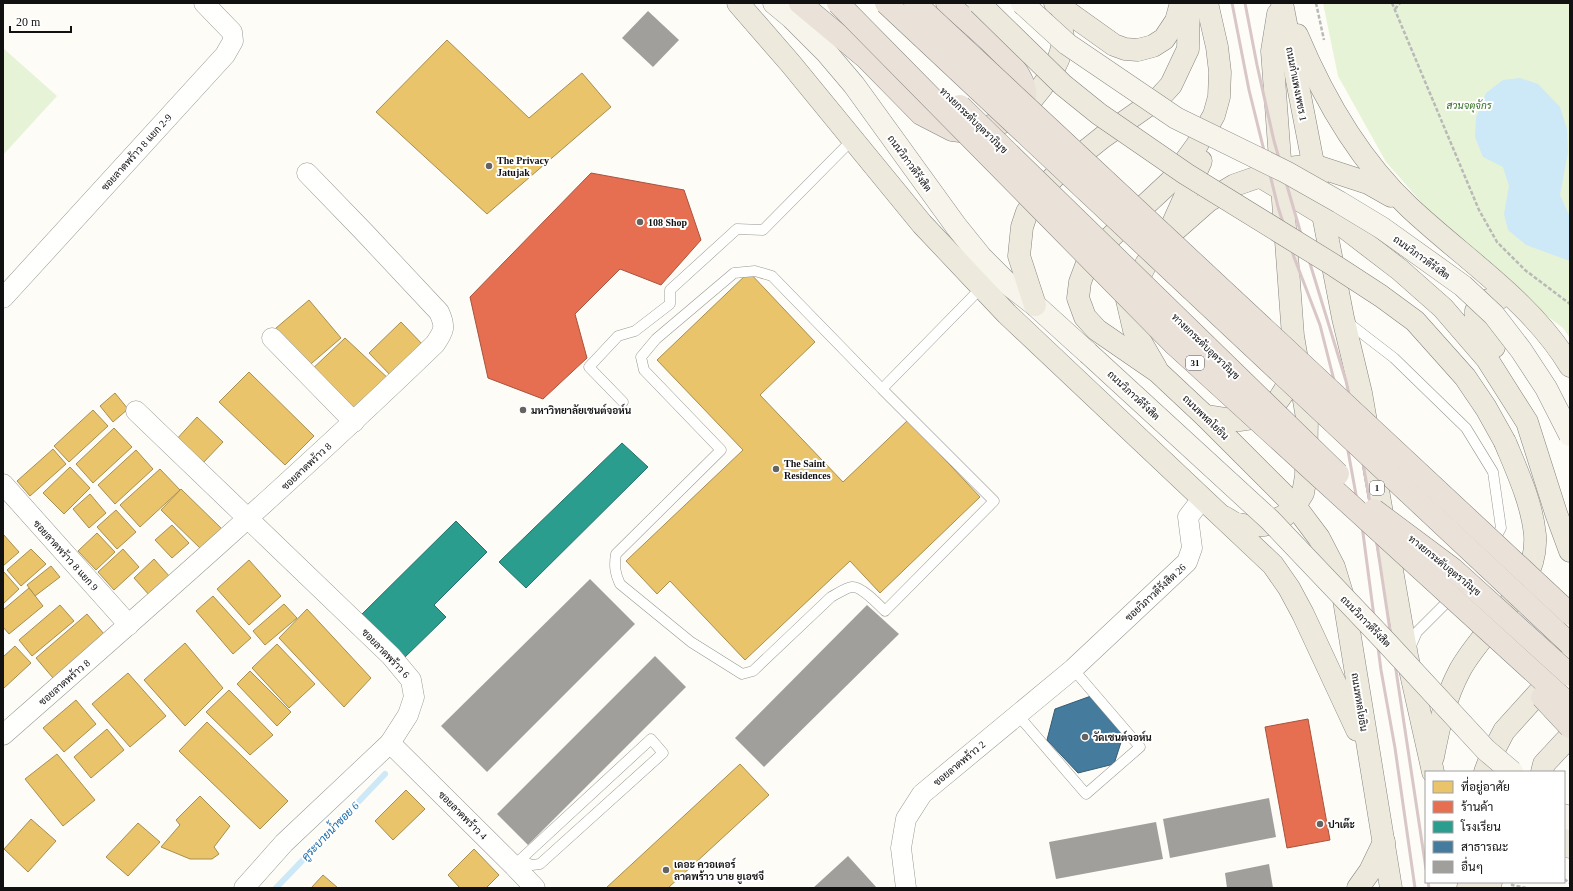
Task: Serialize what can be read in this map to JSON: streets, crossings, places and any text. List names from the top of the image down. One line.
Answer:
{"streets":{"highway":["ทางยกระดับอุตราภิมุข","31"],"main road":["ถนนกำแพงเพชร 1","ถนนวิภาวดีรังสิต","ถนนพหลโยธิน","1"],"street":["ซอยลาดพร้าว 8 แยก 2-9","ซอยลาดพร้าว 8","ซอยลาดพร้าว 8 แยก 9","ซอยวิภาวดีรังสิต 26","ซอยลาดพร้าว 6","ซอยลาดพร้าว 2","ซอยลาดพร้าว 4"]},"crossings":[["ถนนกำแพงเพชร 1","1"],["ซอยลาดพร้าว 8","ซอยลาดพร้าว 8 แยก 9"],["ซอยลาดพร้าว 8","ซอยลาดพร้าว 6"],["ซอยวิภาวดีรังสิต 26","ซอยลาดพร้าว 2"],["ซอยลาดพร้าว 6","ซอยลาดพร้าว 4"]],"water":["คูระบายน้ำซอย 6"],"parks":["สวนจตุจักร"],"places":["The Privacy Jatujak","108 Shop","มหาวิทยาลัยเซนต์จอห์น","The Saint Residences","วัดเซนต์จอห์น","ปาเต๊ะ","เดอะ ควอเตอร์ ลาดพร้าว บาย ยูเอชจี"],"legend":["ที่อยู่อาศัย","ร้านค้า","โรงเรียน","สาธารณะ","อื่นๆ"],"scale_bar":"20 m"}
